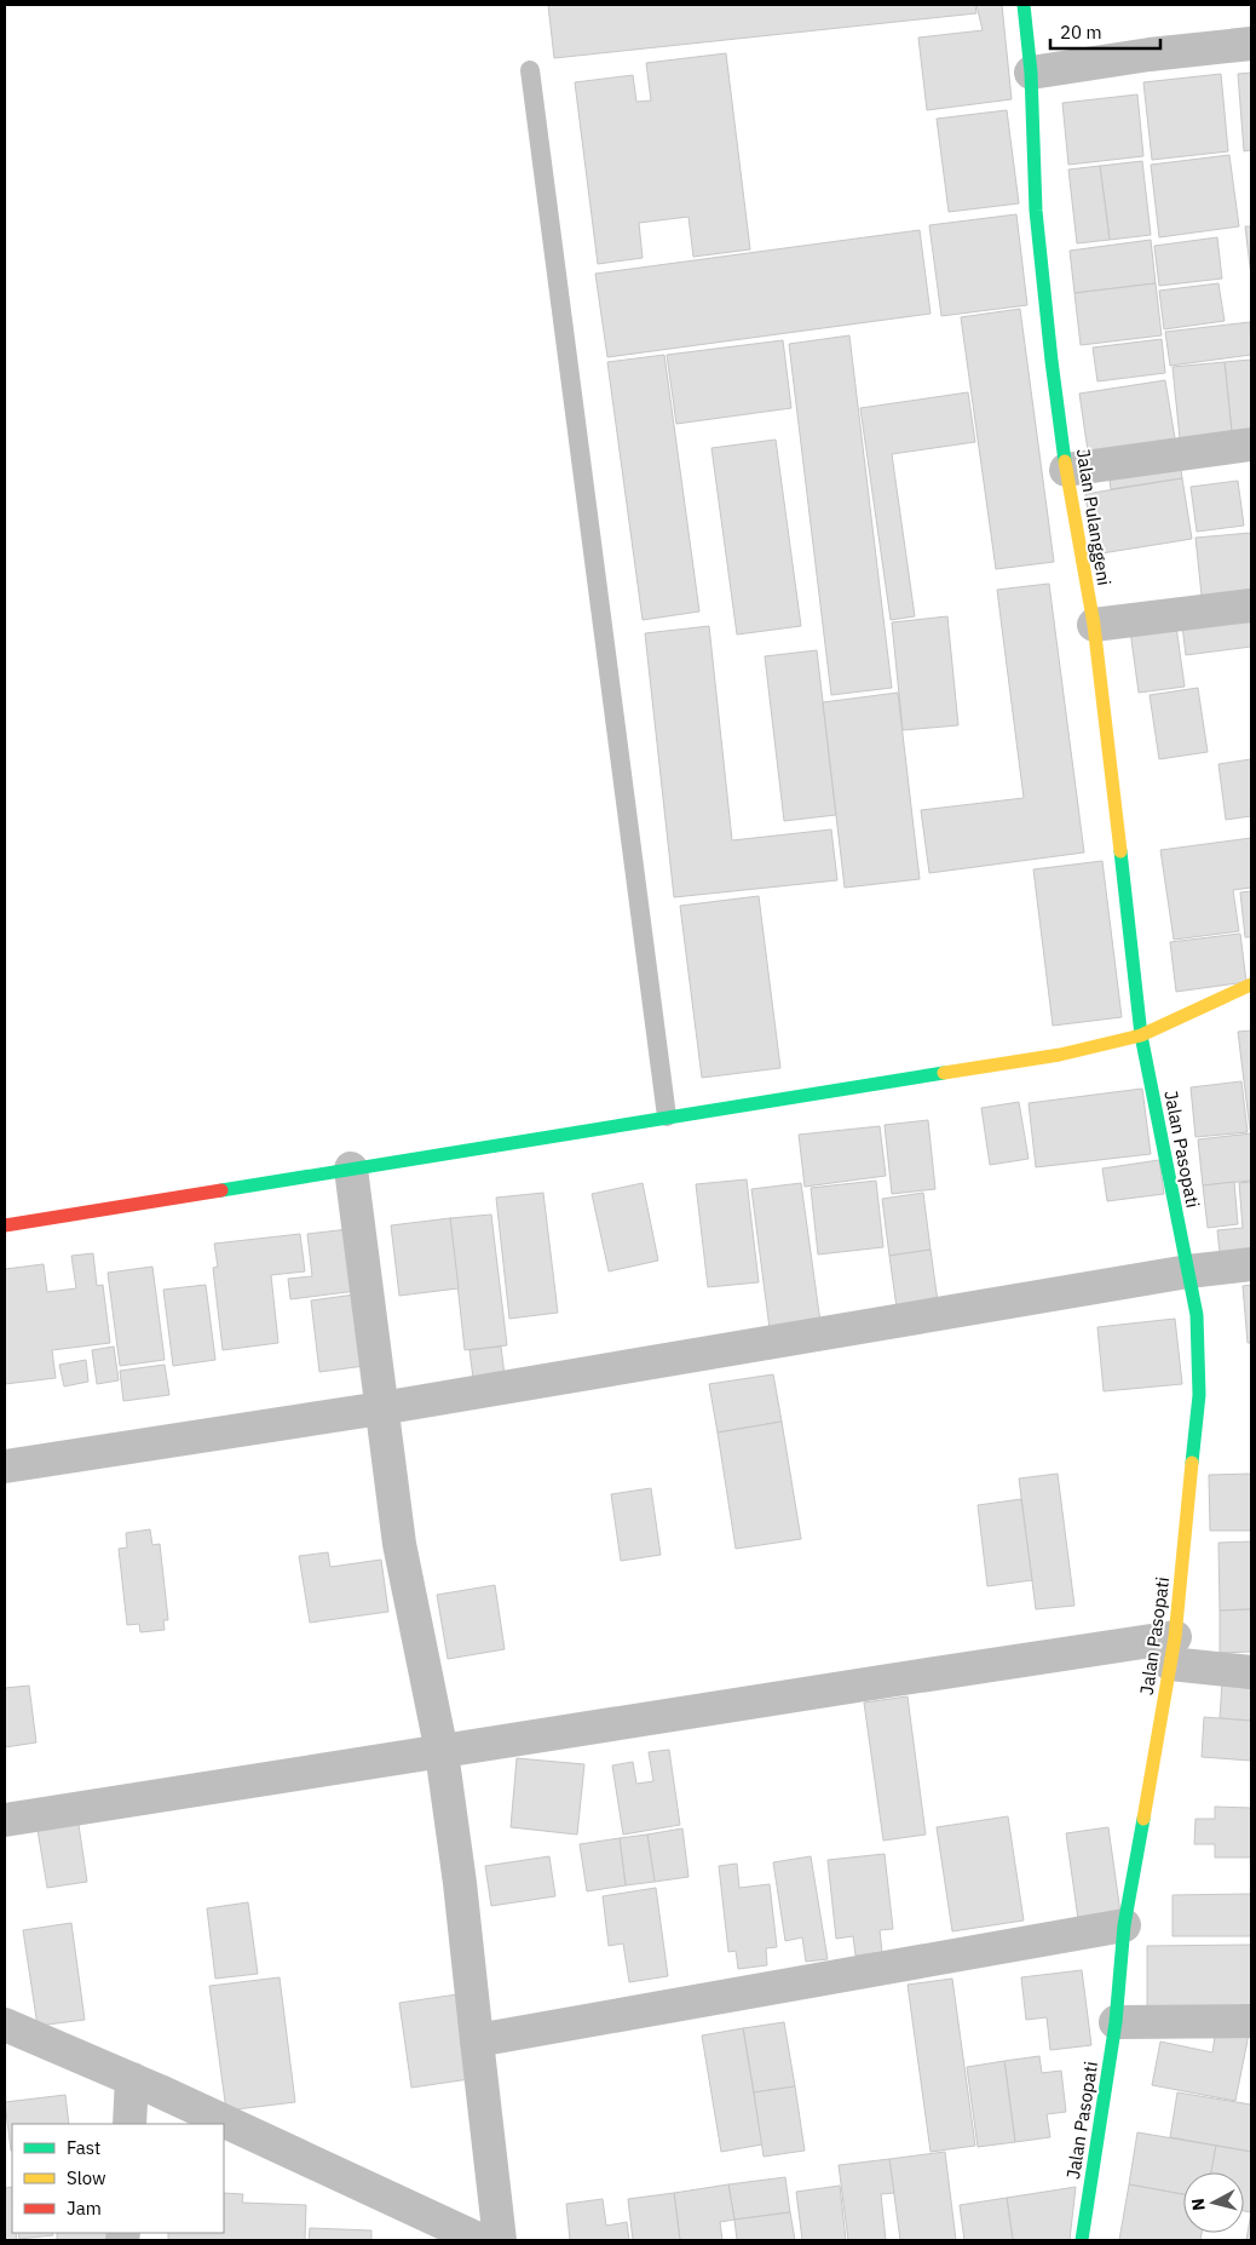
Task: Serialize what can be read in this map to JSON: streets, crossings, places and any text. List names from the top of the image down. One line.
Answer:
{"streets":{"street":["Jalan Pulanggeni","Jalan Pasopati"]},"crossings":[["Jalan Pulanggeni","Jalan Pasopati"]],"legend":["Fast","Slow","Jam"],"scale_bar":"20 m","north":"left"}
